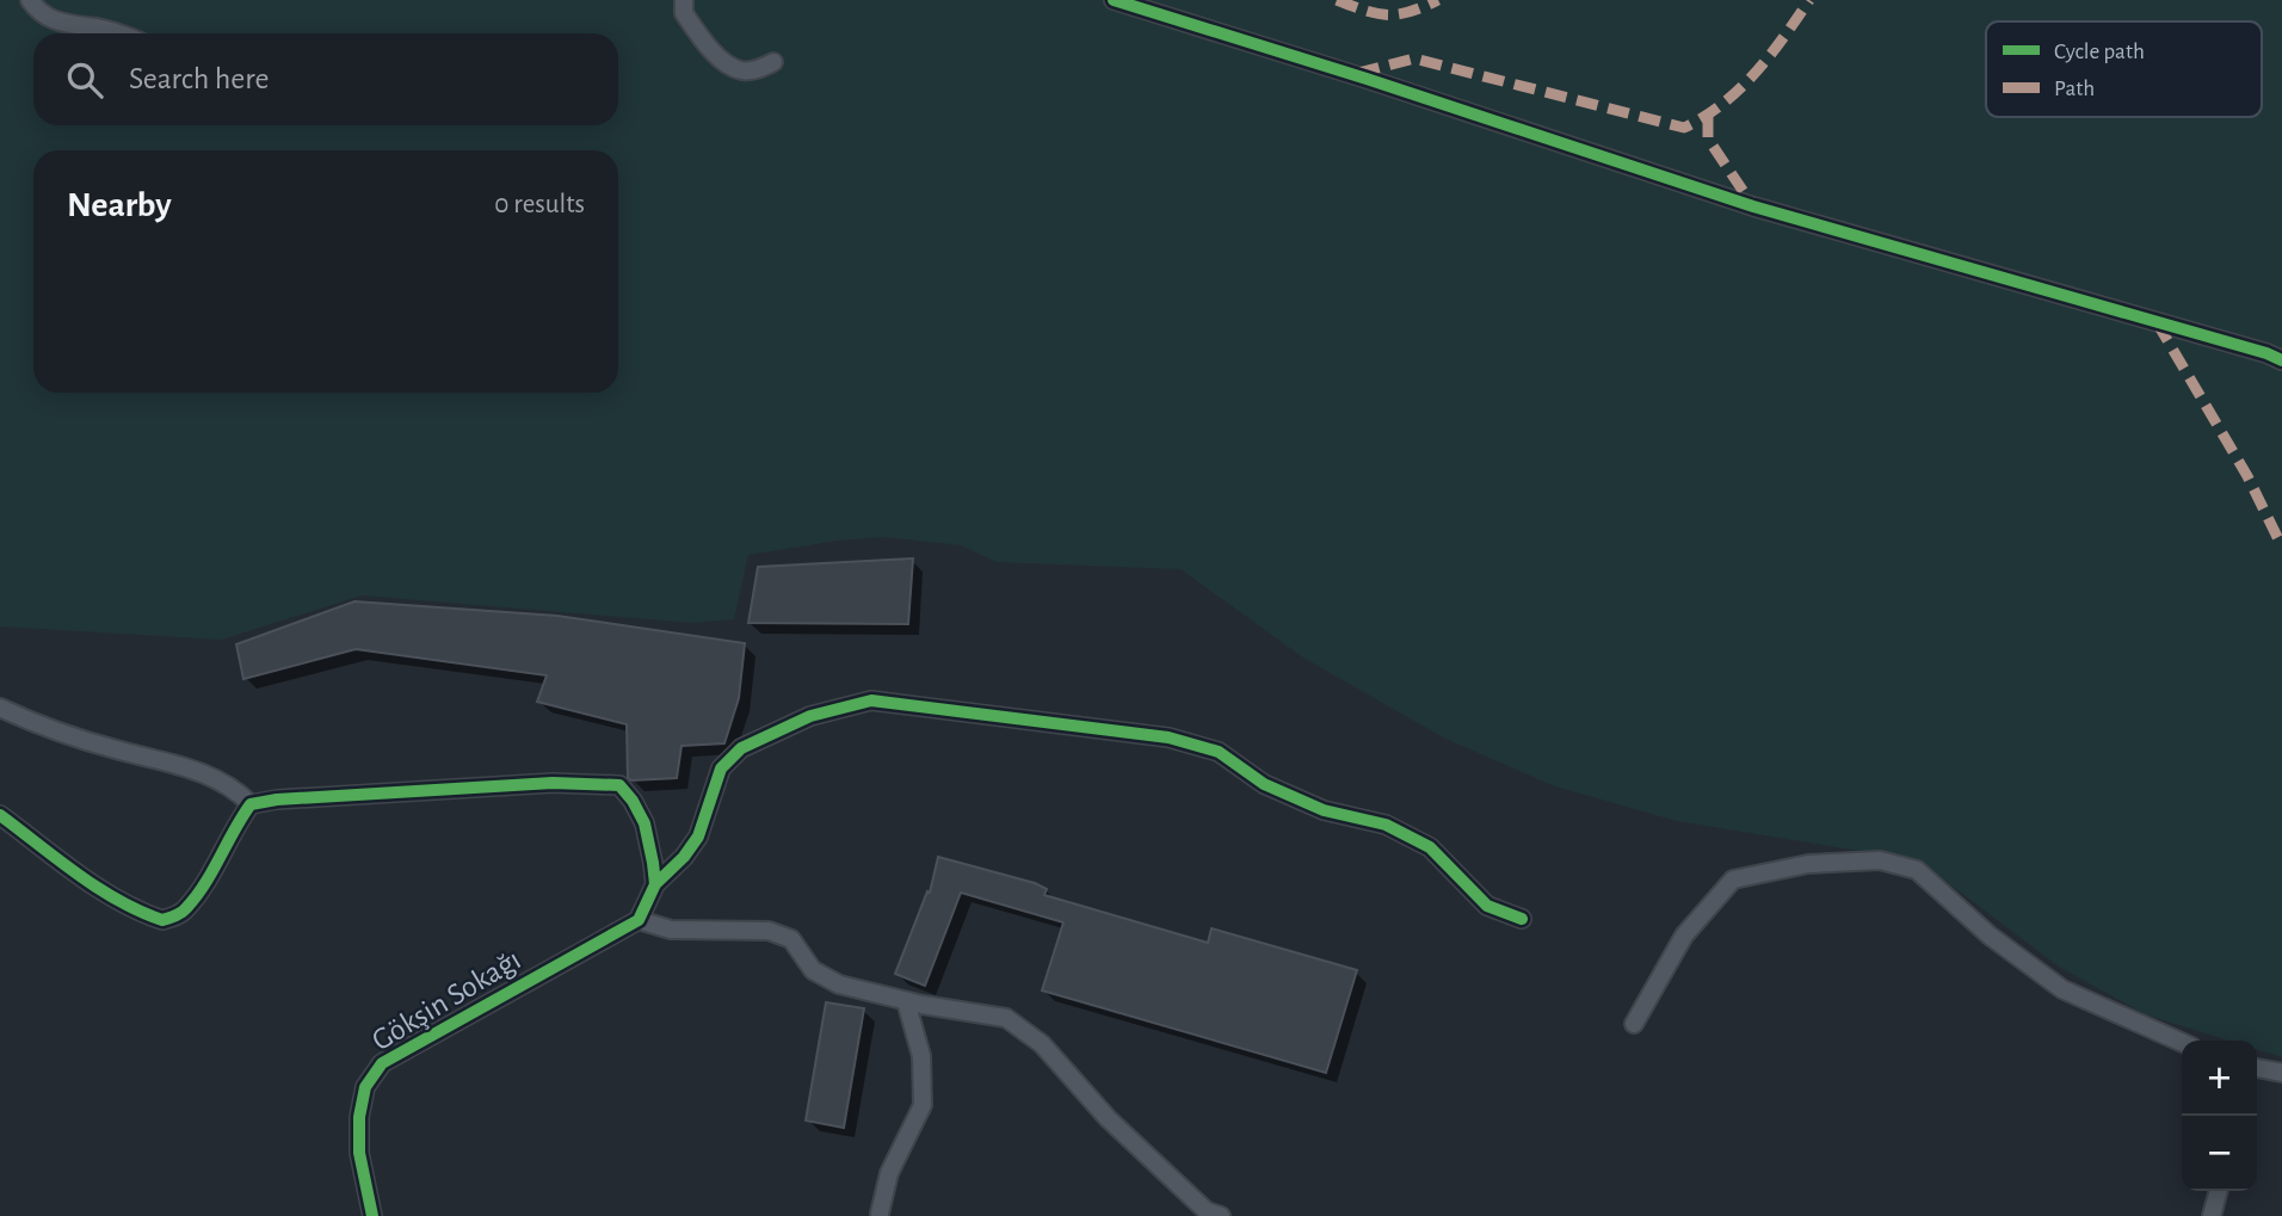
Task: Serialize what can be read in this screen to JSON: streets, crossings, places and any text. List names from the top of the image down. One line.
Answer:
{"streets":{"street":["Gökşin Sokağı"]},"legend":["Cycle path","Path"],"page":{"search":"Search here","heading":["Nearby","0 results"],"map_buttons":["+","−"]}}
